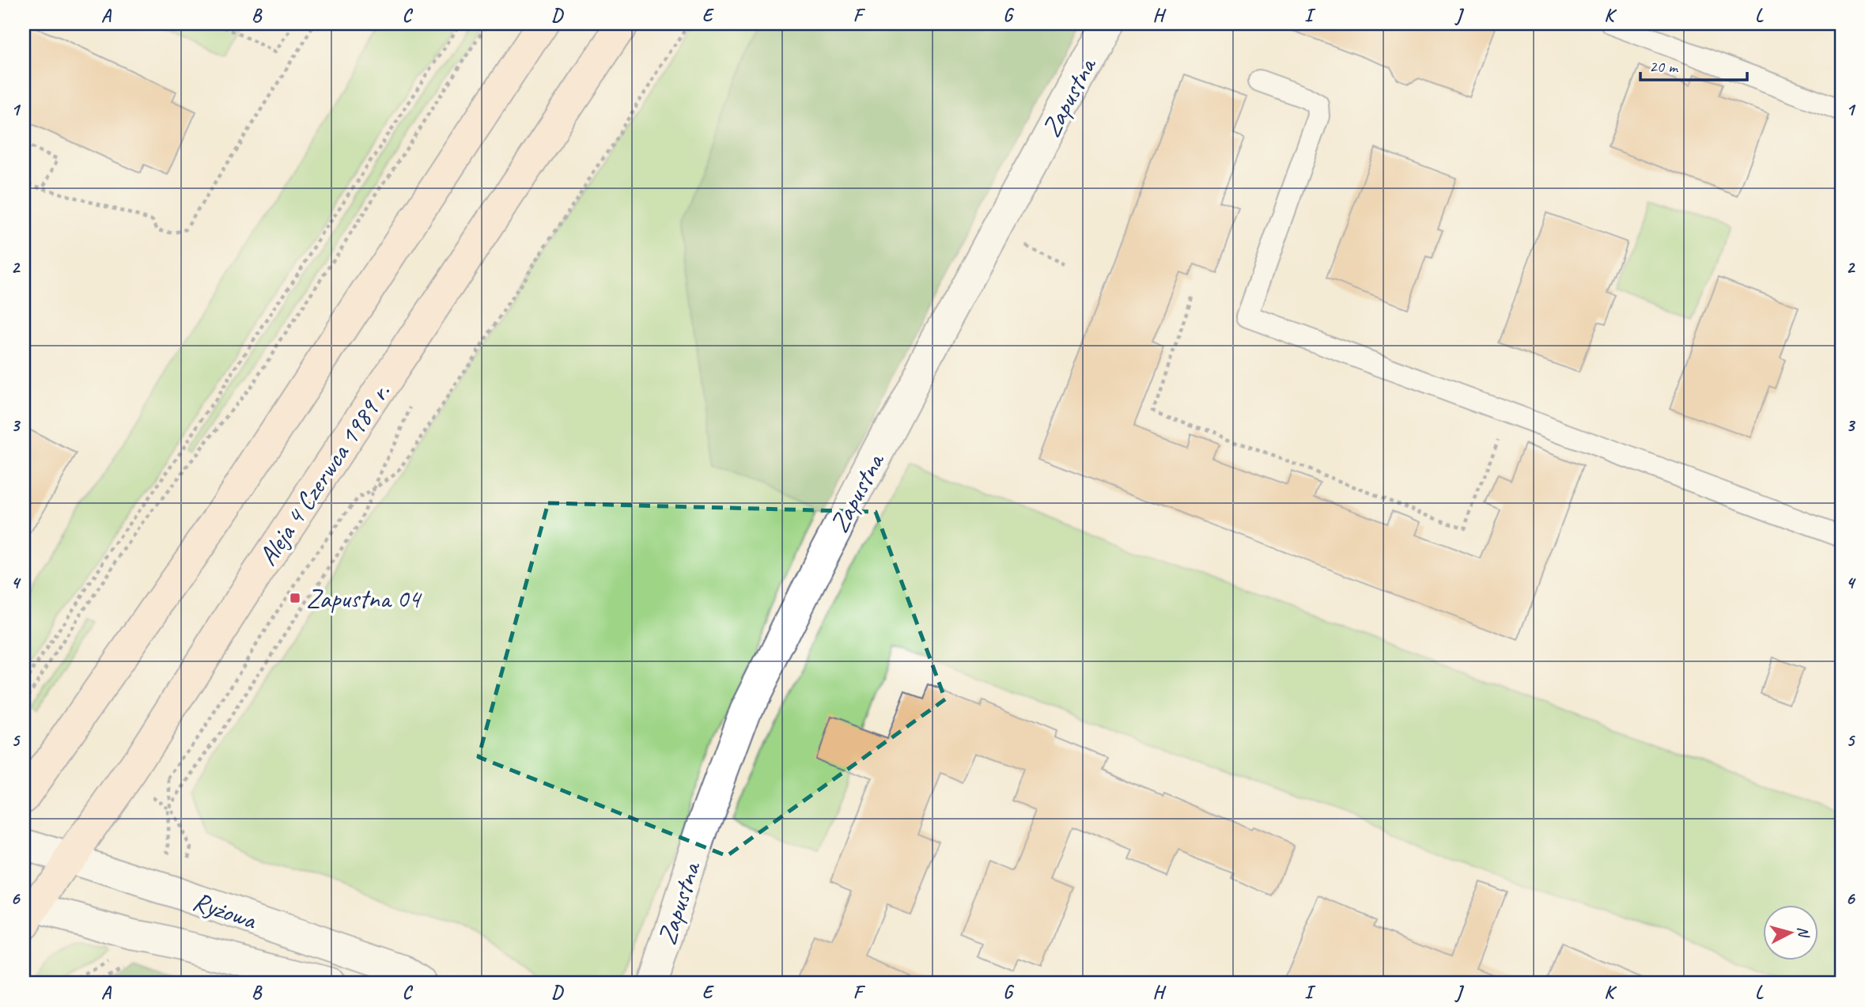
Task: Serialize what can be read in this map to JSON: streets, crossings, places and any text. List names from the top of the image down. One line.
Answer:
{"streets":{"main road":["Aleja 4 Czerwca 1989 r."],"street":["Zapustna","Ryżowa"]},"crossings":[["Aleja 4 Czerwca 1989 r.","Ryżowa"]],"places":{"transit":["Zapustna 04"]},"scale_bar":"20 m","north":"right","grid":{"columns":["A","B","C","D","E","F","G","H","I","J","K","L"],"rows":["1","2","3","4","5","6"]}}
